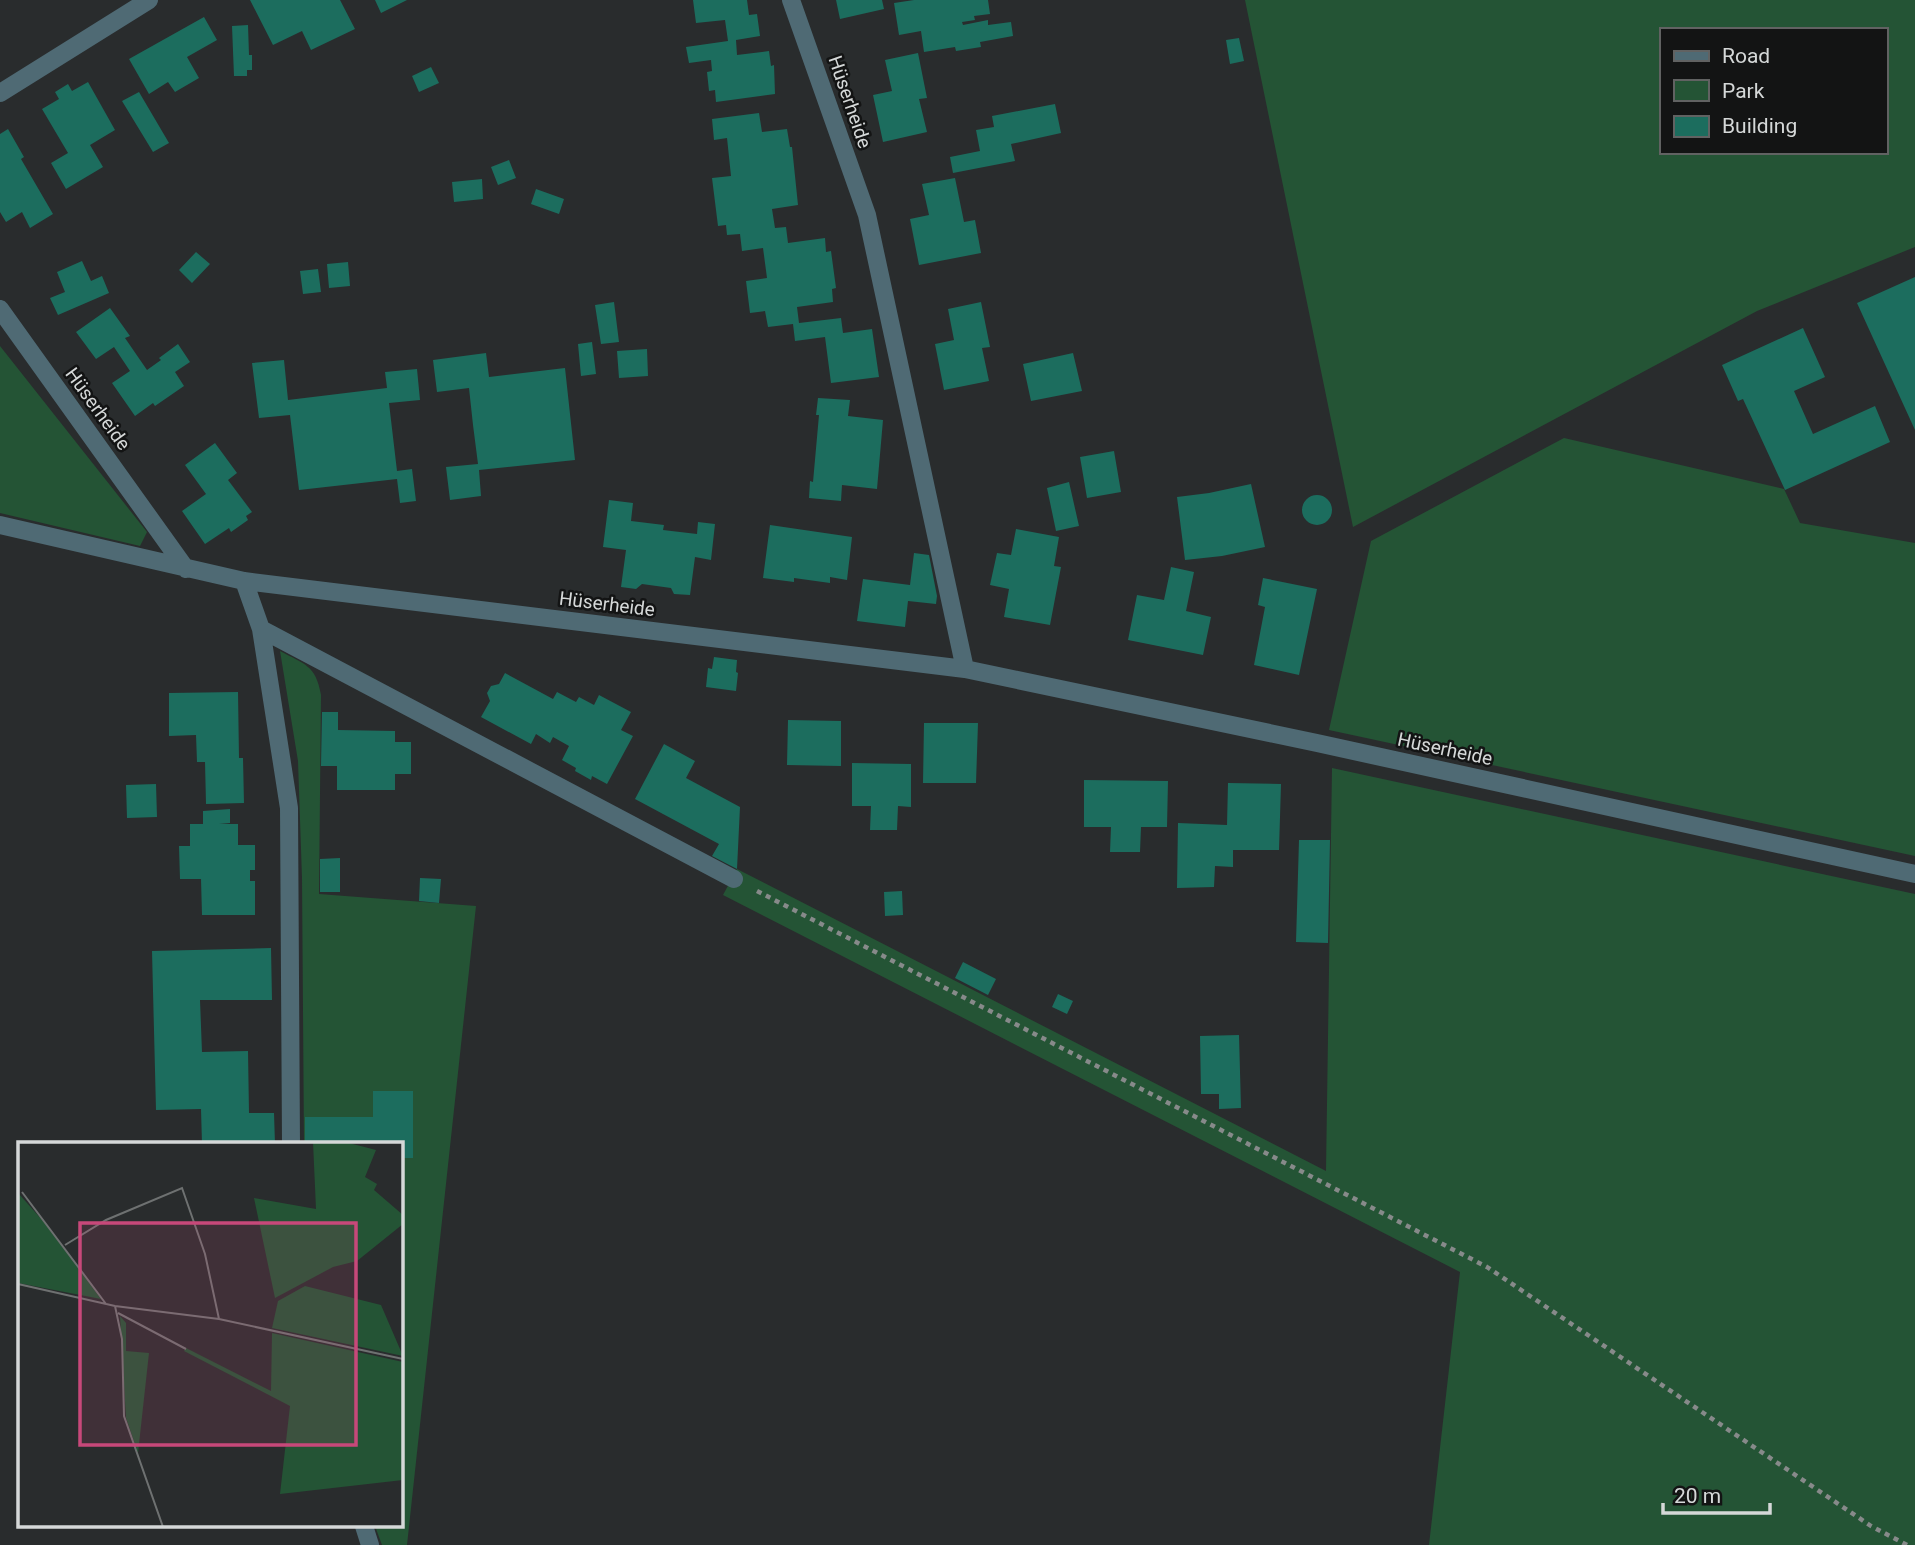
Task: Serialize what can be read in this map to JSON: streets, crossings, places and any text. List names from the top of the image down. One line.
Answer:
{"streets":{"street":["Hüserheide"]},"legend":["Road","Park","Building"],"scale_bar":"20 m"}
